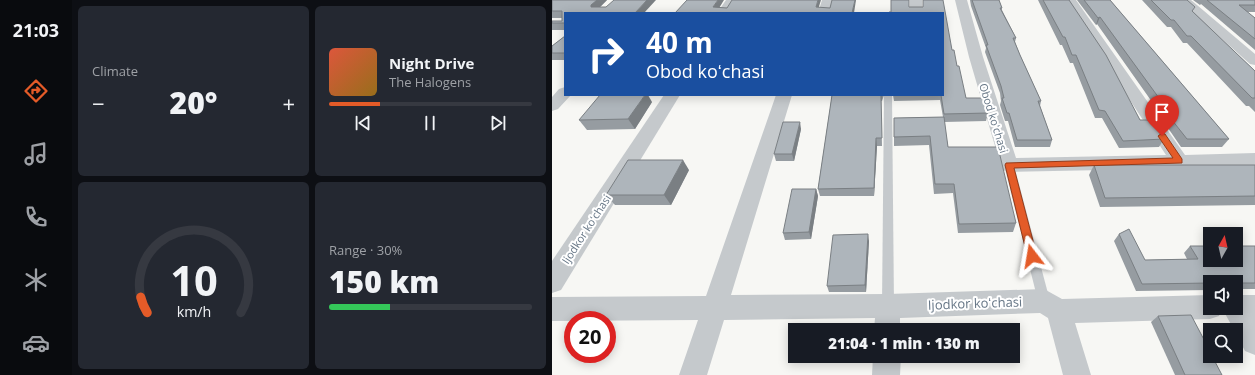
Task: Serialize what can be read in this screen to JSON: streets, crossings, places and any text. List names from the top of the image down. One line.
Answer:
{"streets":{"street":["Obod koʻchasi","Ijodkor koʻchasi"]},"north":"top","page":{"tabs":"21:03","tile":["Climate",["Range · 30%","150 km"]],"turn":["40 m","Obod koʻchasi"],"song":["Night Drive","The Halogens"],"heat":["−","20°","+"],"limit":"20","trip":"21:04 · 1 min · 130 m","gauge":["10","km/h"]}}
